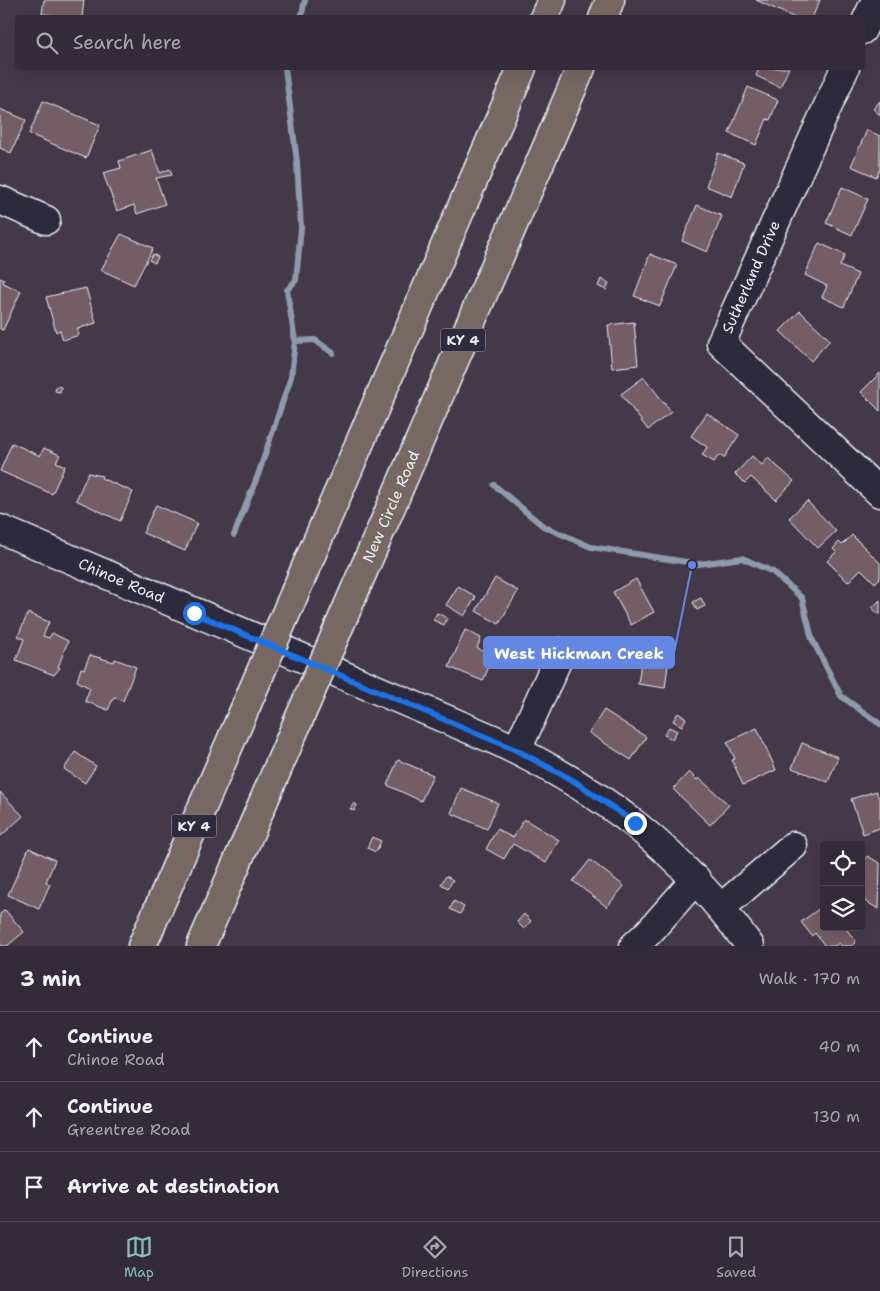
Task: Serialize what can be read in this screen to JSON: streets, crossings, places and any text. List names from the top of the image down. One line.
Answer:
{"streets":{"highway":["KY 4","New Circle Road"],"street":["Sutherland Drive","Chinoe Road"]},"places":["West Hickman Creek"],"page":{"search":"Search here","heading":["3 min","Walk · 170 m"],"list":[["Continue","Chinoe Road","40 m"],["Continue","Greentree Road","130 m"],"Arrive at destination"],"nav":["Map","Directions","Saved"]}}
